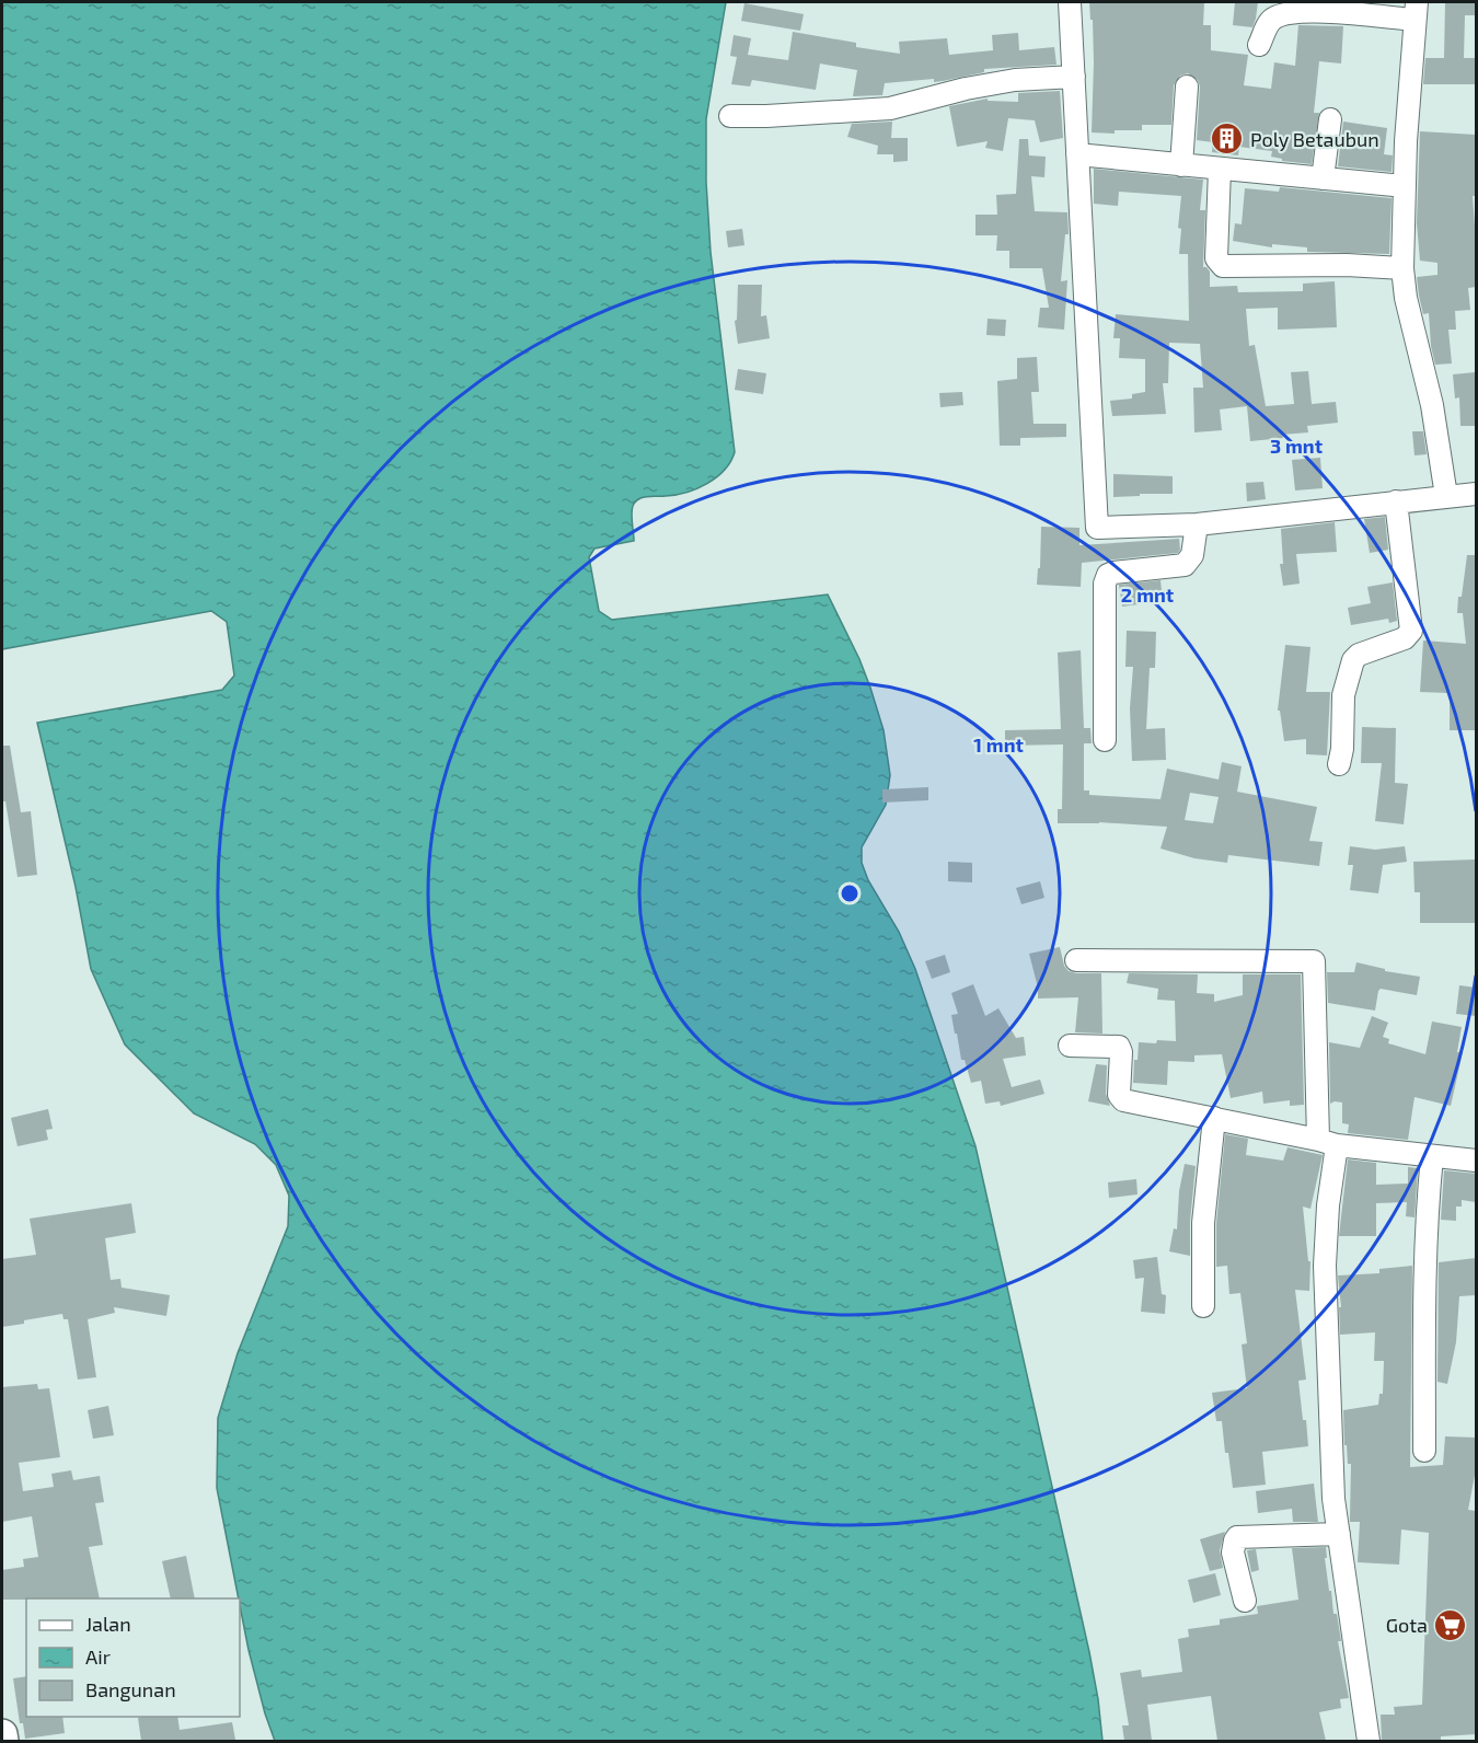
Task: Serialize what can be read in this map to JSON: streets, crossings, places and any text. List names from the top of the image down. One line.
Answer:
{"places":{"building":["Poly Betaubun"],"supermarket":["Gota"]},"legend":["Jalan","Air","Bangunan"],"rings":["3 mnt","2 mnt","1 mnt"]}
